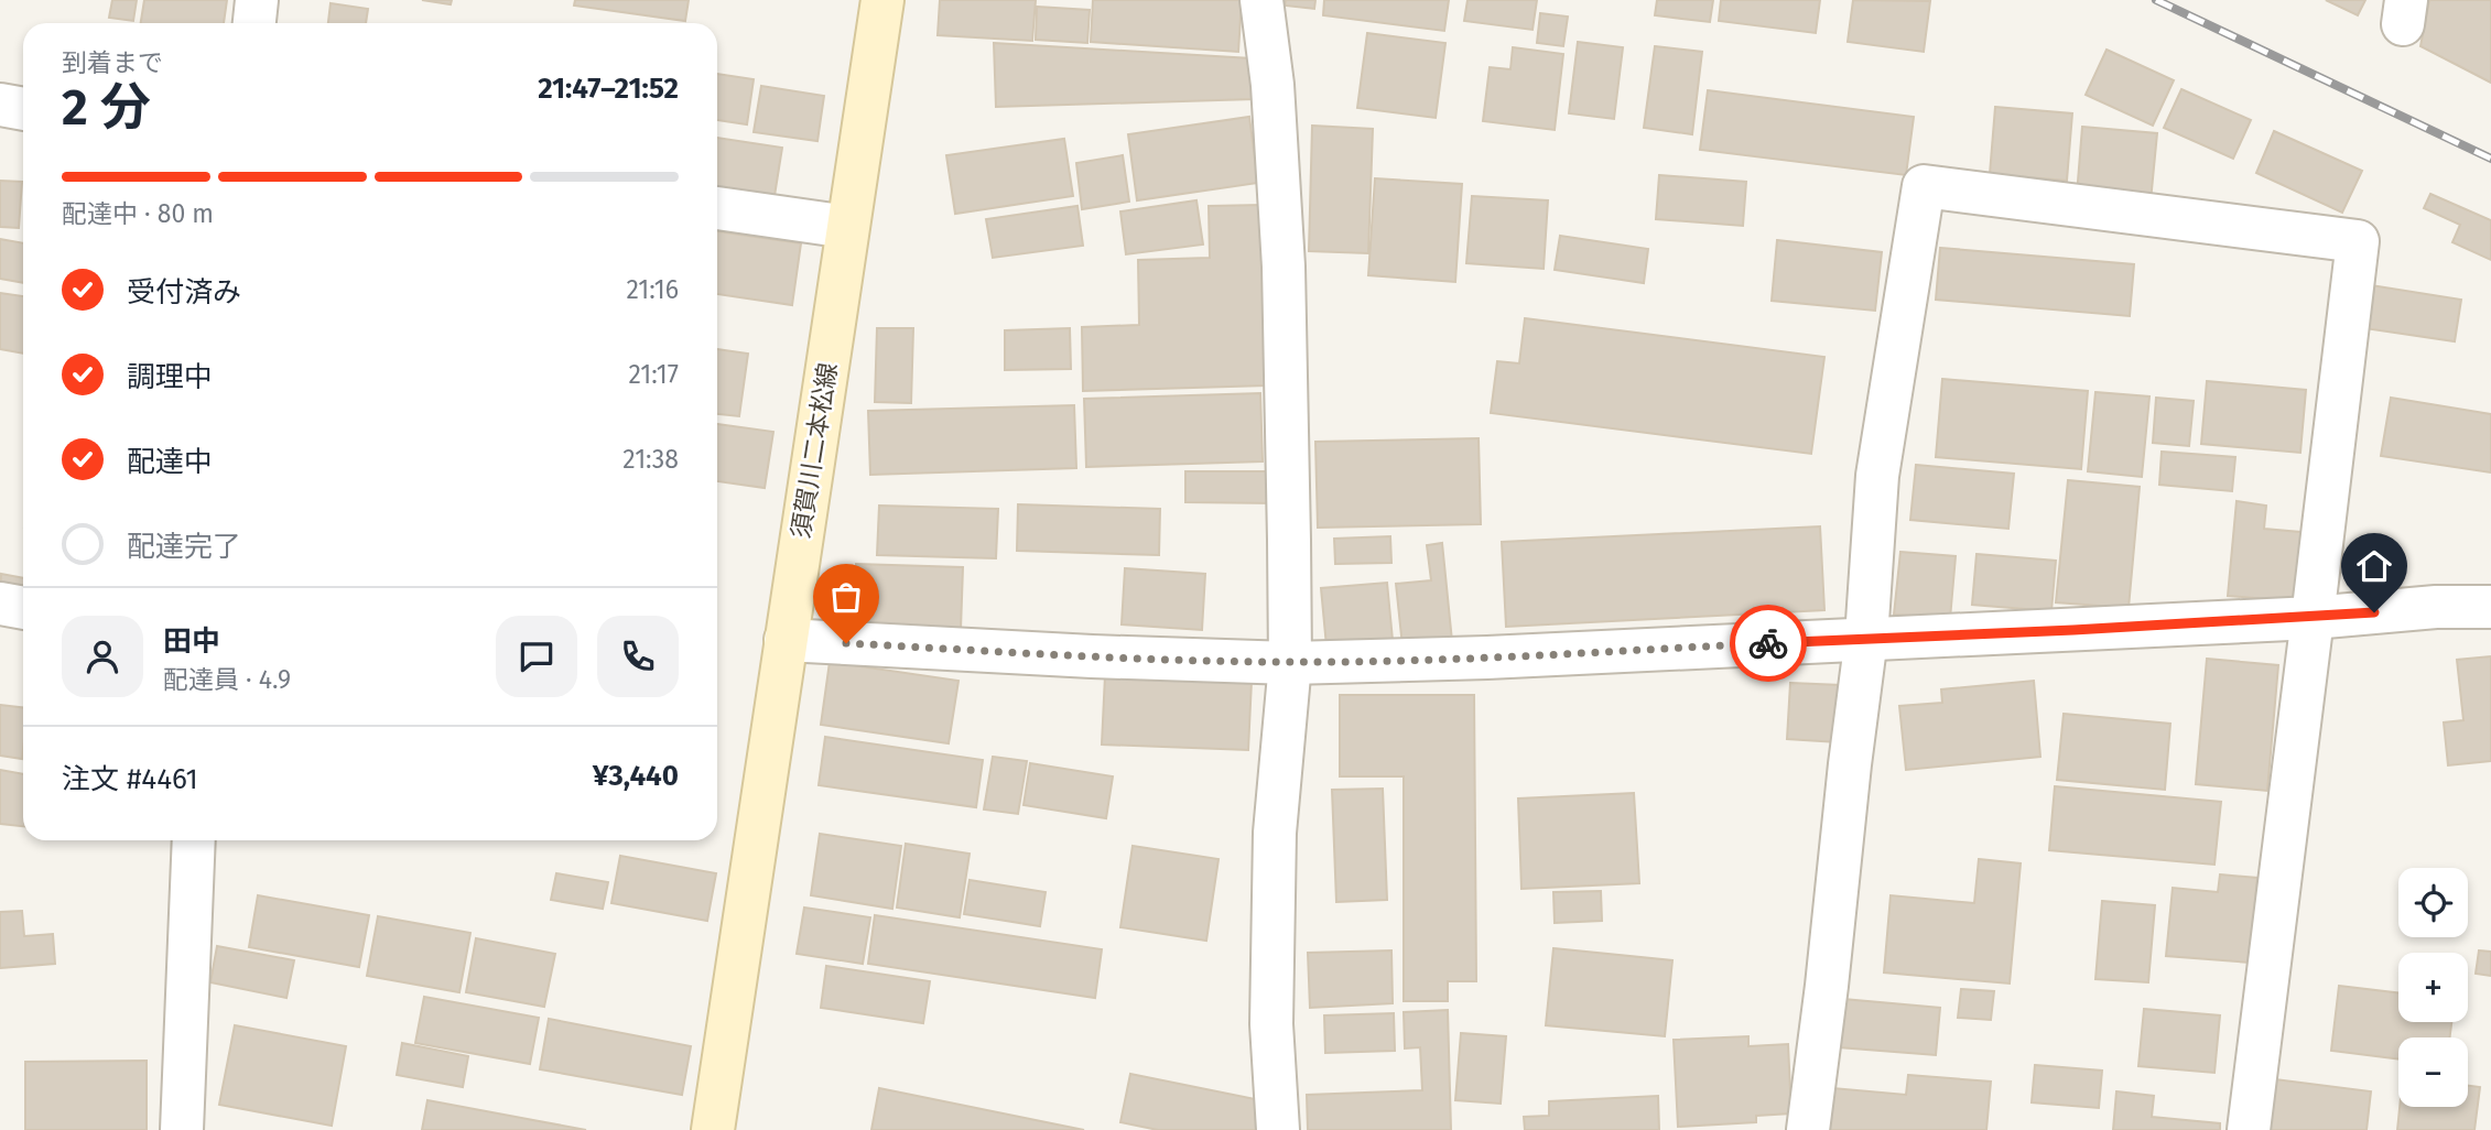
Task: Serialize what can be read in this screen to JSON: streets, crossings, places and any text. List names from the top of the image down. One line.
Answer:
{"streets":{"main road":["須賀川二本松線"]},"page":{"heading":["2 分","到着まで","21:47–21:52"],"panel":["田中","配達員 · 4.9","注文 #4461","¥3,440"],"bar":"配達中 · 80 m","list":[["受付済み","21:16"],["調理中","21:17"],["配達中","21:38"],"配達完了"],"map_buttons":["+","−"]}}
